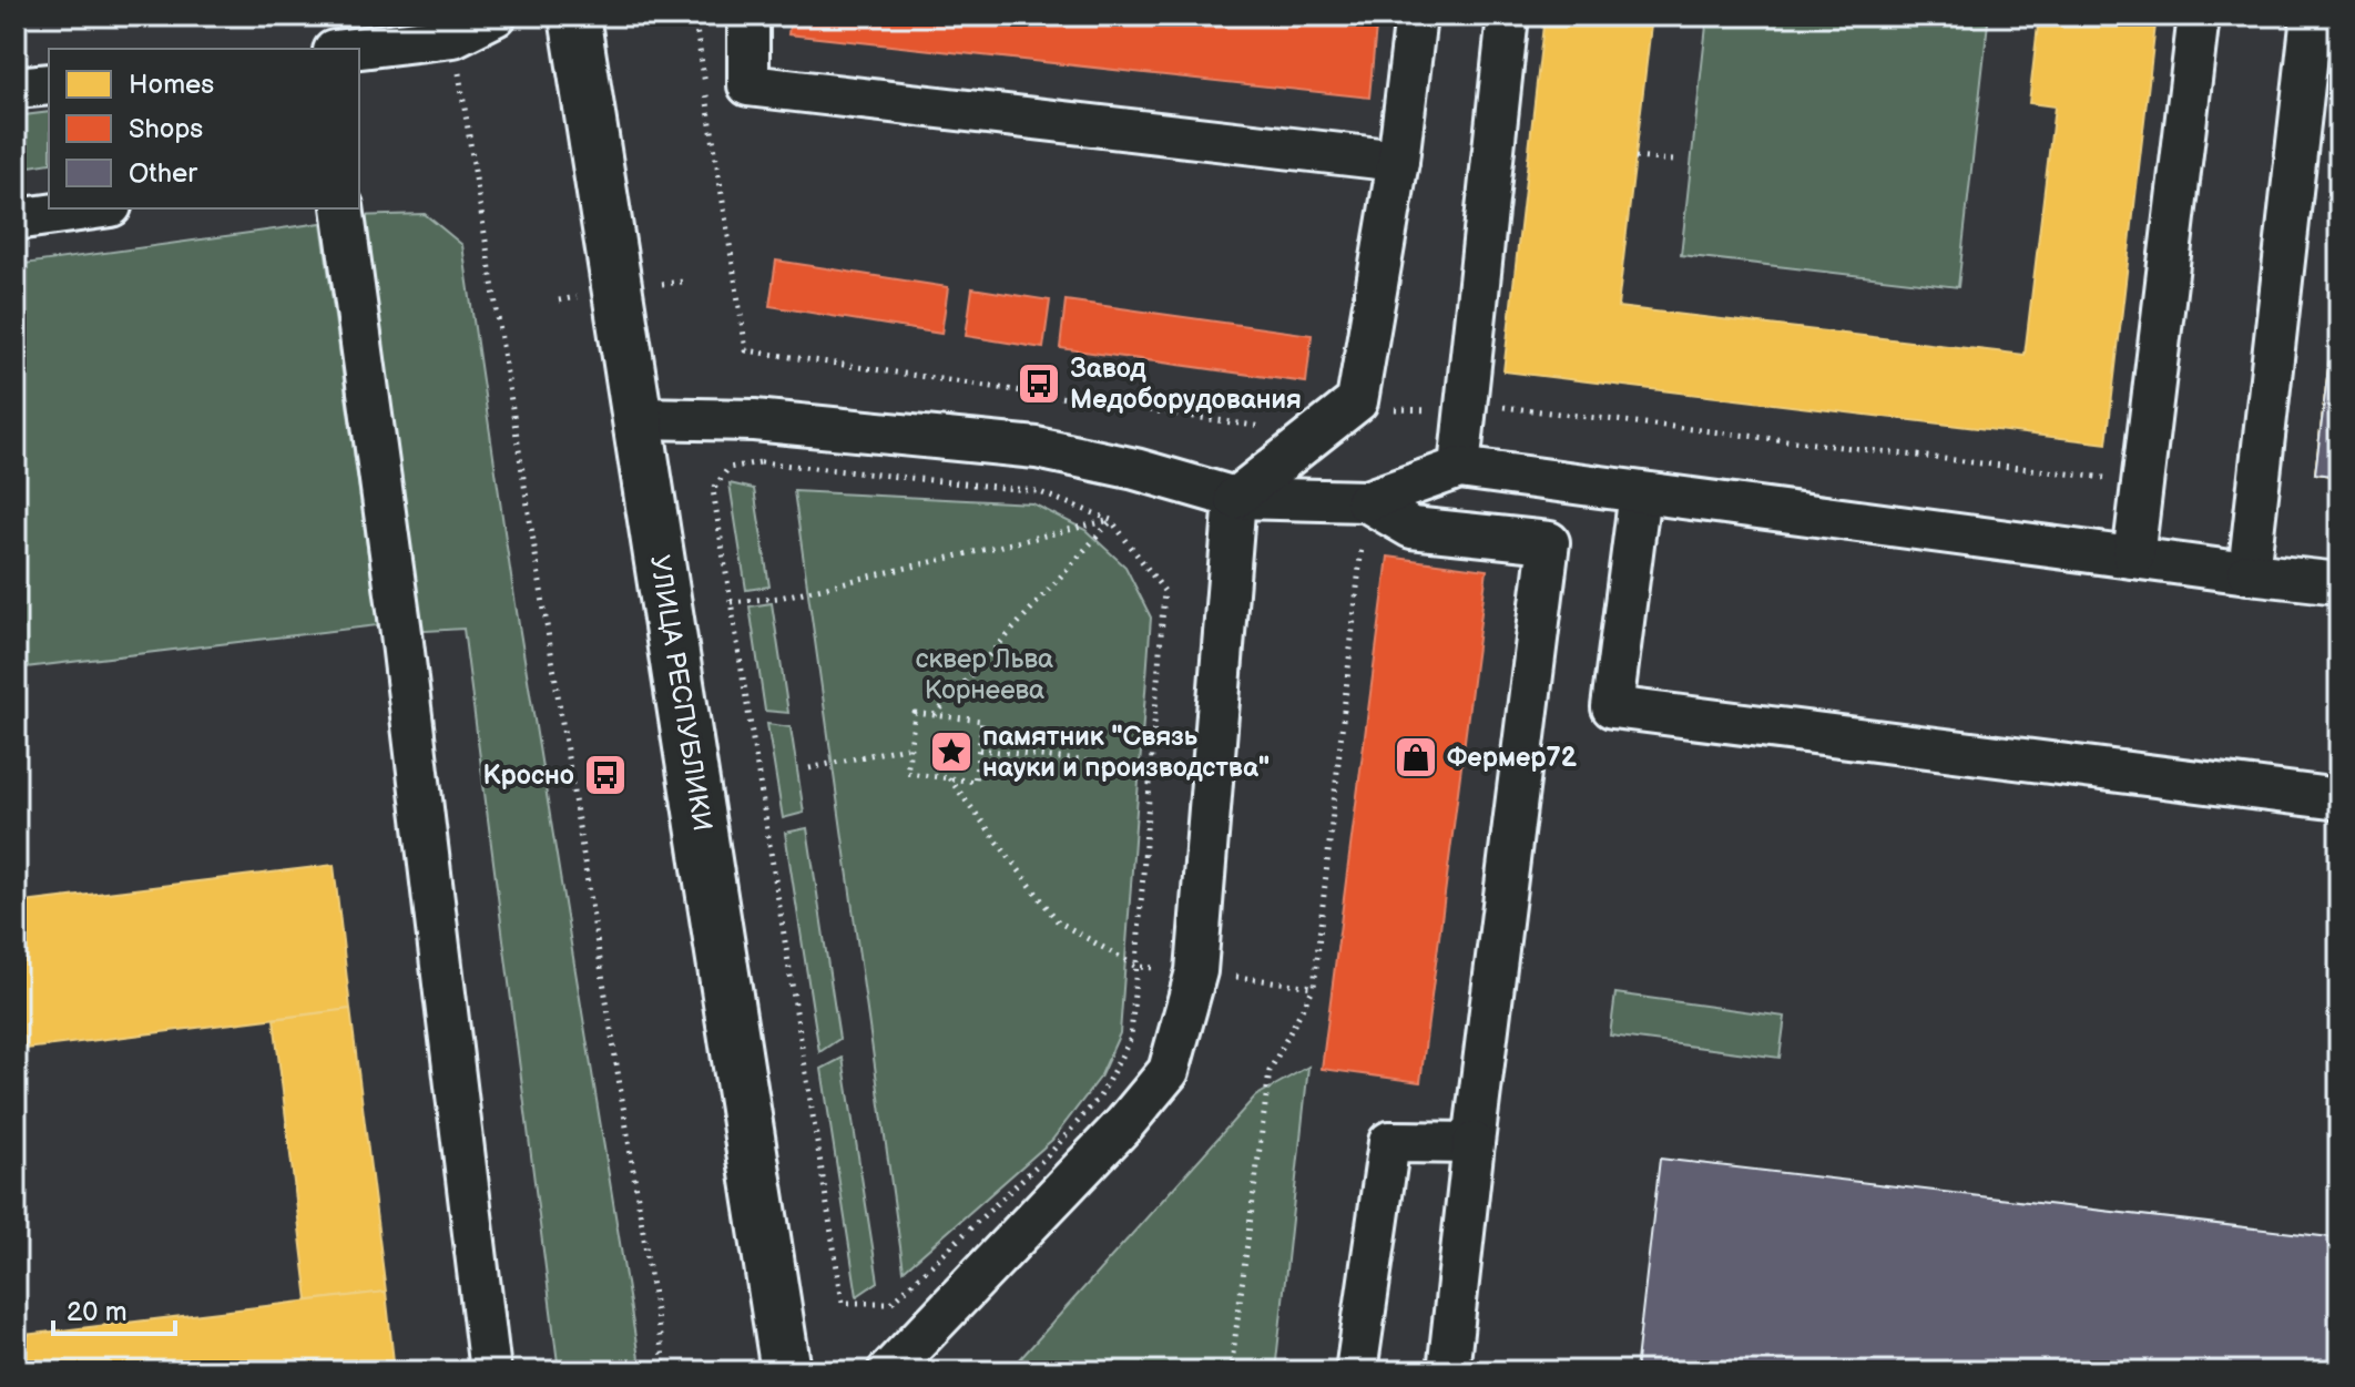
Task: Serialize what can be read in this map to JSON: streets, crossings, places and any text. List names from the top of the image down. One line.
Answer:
{"streets":{"main road":["УЛИЦА РЕСПУБЛИКИ"]},"parks":["сквер Льва Корнеева"],"places":{"bus stop":["Завод Медоборудования","Кросно"],"place":["памятник \"Связь науки и производства\""],"shop":["Фермер72"]},"legend":["Homes","Shops","Other"],"scale_bar":"20 m"}
